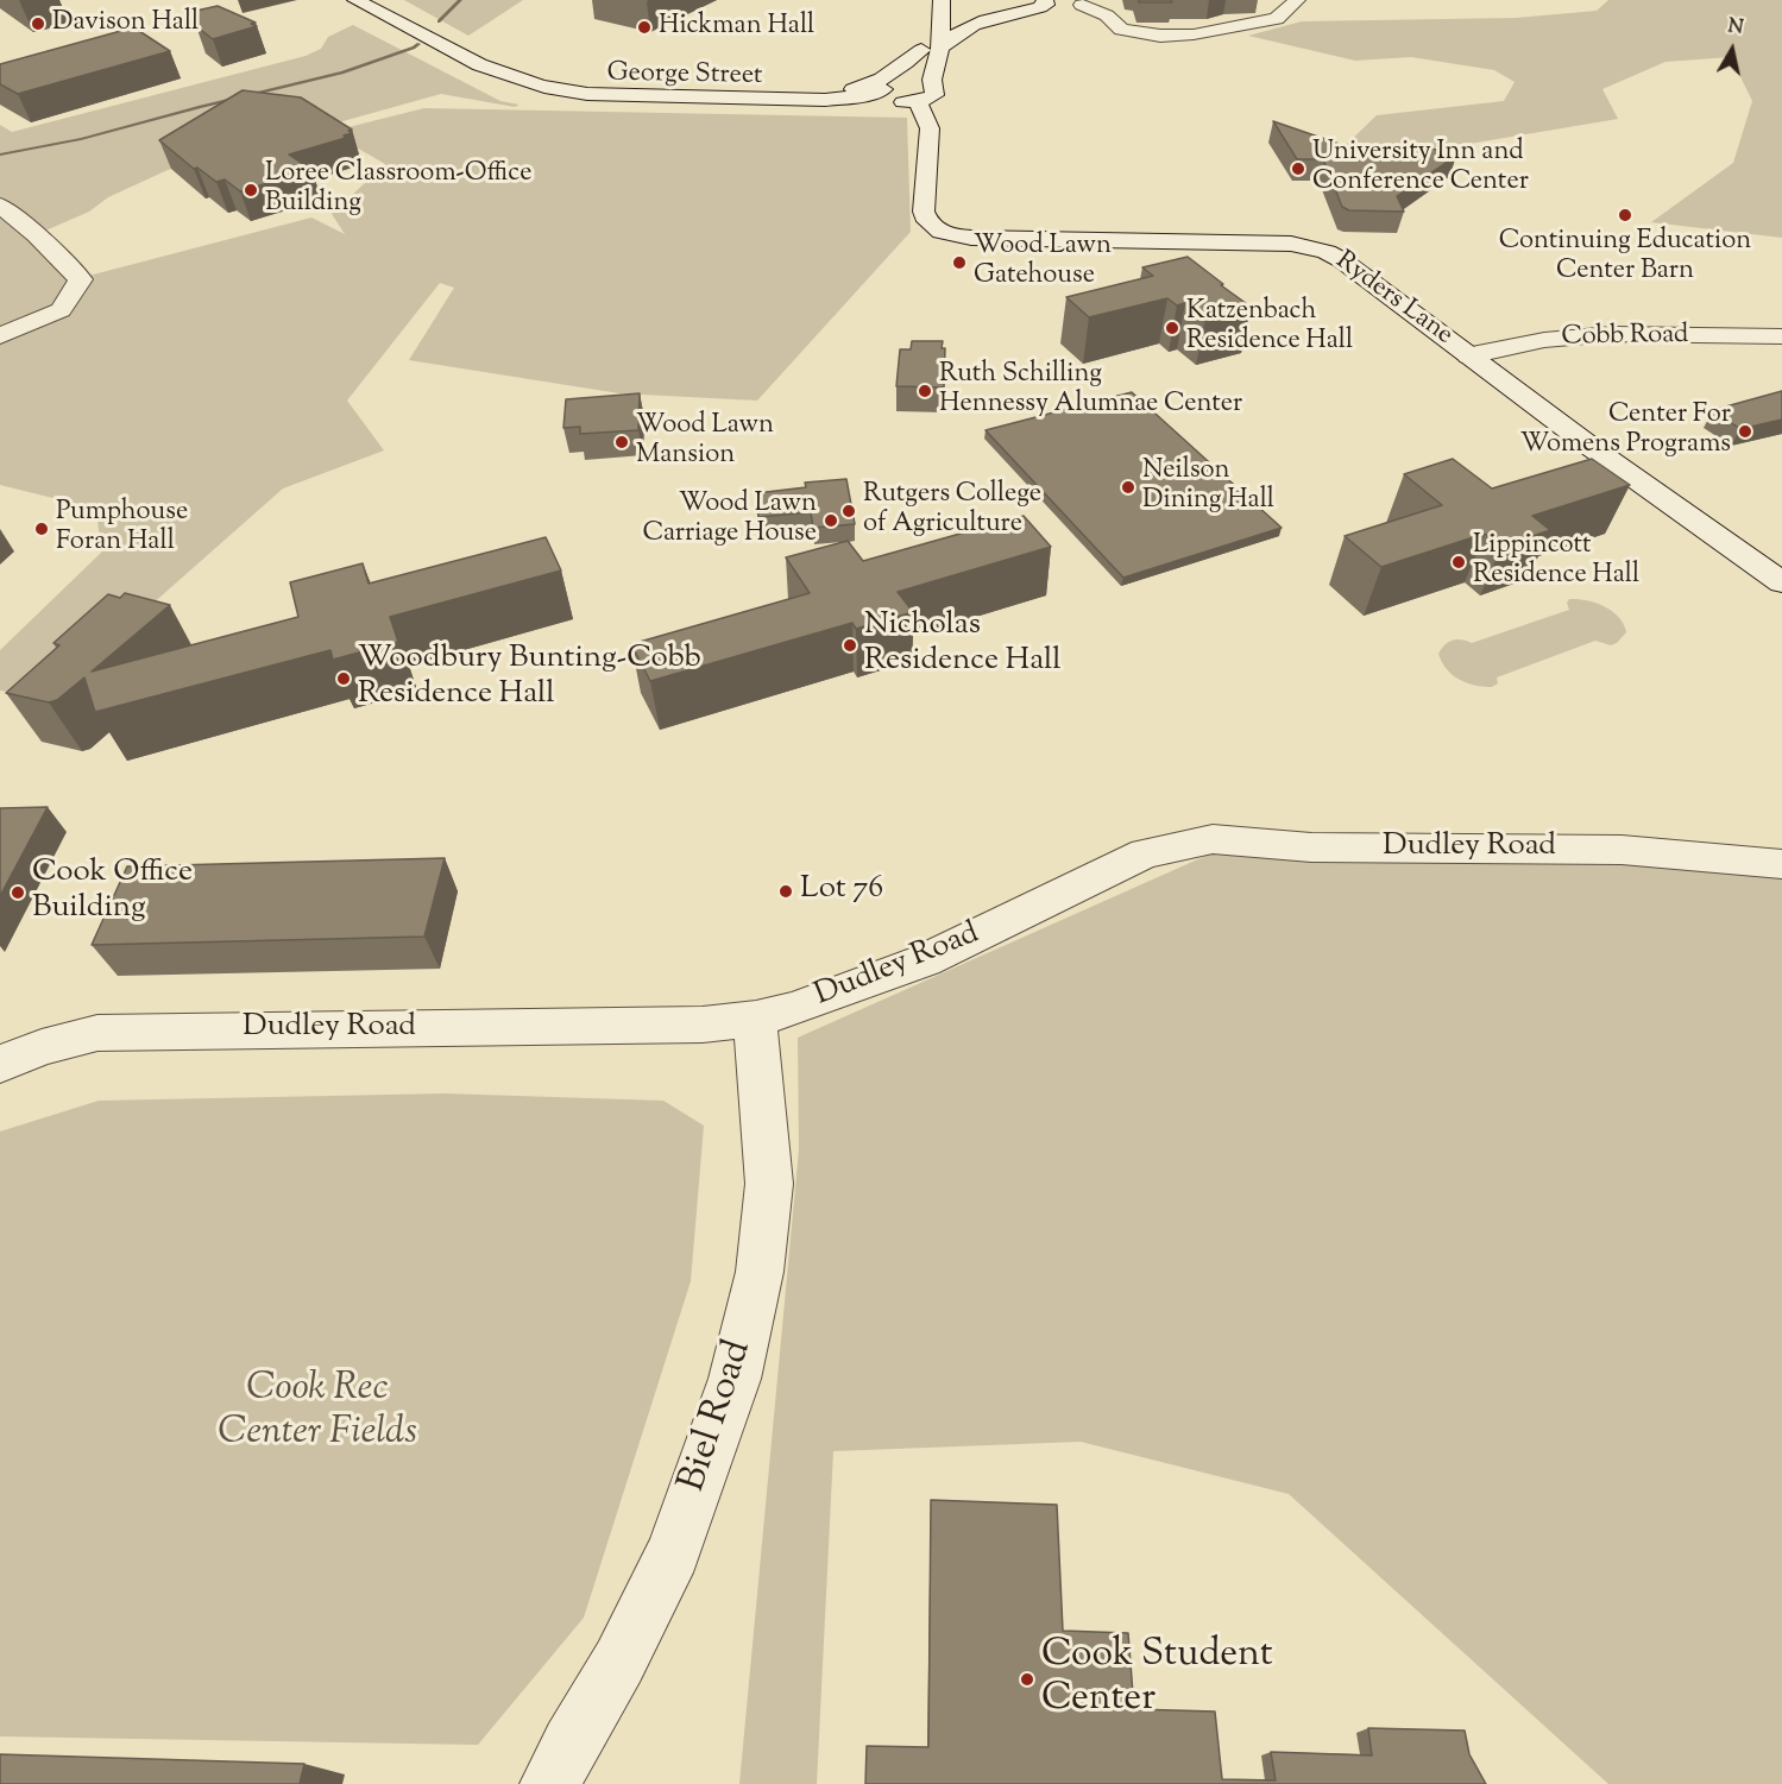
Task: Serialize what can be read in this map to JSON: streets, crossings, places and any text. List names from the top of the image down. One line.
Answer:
{"streets":{"street":["George Street","Ryders Lane","Cobb Road","Dudley Road","Biel Road"]},"crossings":[["George Street","Ryders Lane"],["Ryders Lane","Cobb Road"],["Dudley Road","Biel Road"]],"parks":["Cook Rec Center Fields"],"places":["Davison Hall","Hickman Hall","University Inn and Conference Center","Loree Classroom-Office Building","Continuing Education Center Barn","Wood Lawn Gatehouse","Katzenbach Residence Hall","Ruth Schilling Hennessy Alumnae Center","Center For Womens Programs","Wood Lawn Mansion","Neilson Dining Hall","Rutgers College of Agriculture","Wood Lawn Carriage House","Pumphouse Foran Hall","Lippincott Residence Hall","Nicholas Residence Hall","Woodbury Bunting-Cobb Residence Hall","Lot 76","Cook Office Building","Cook Student Center"],"north":"top"}
